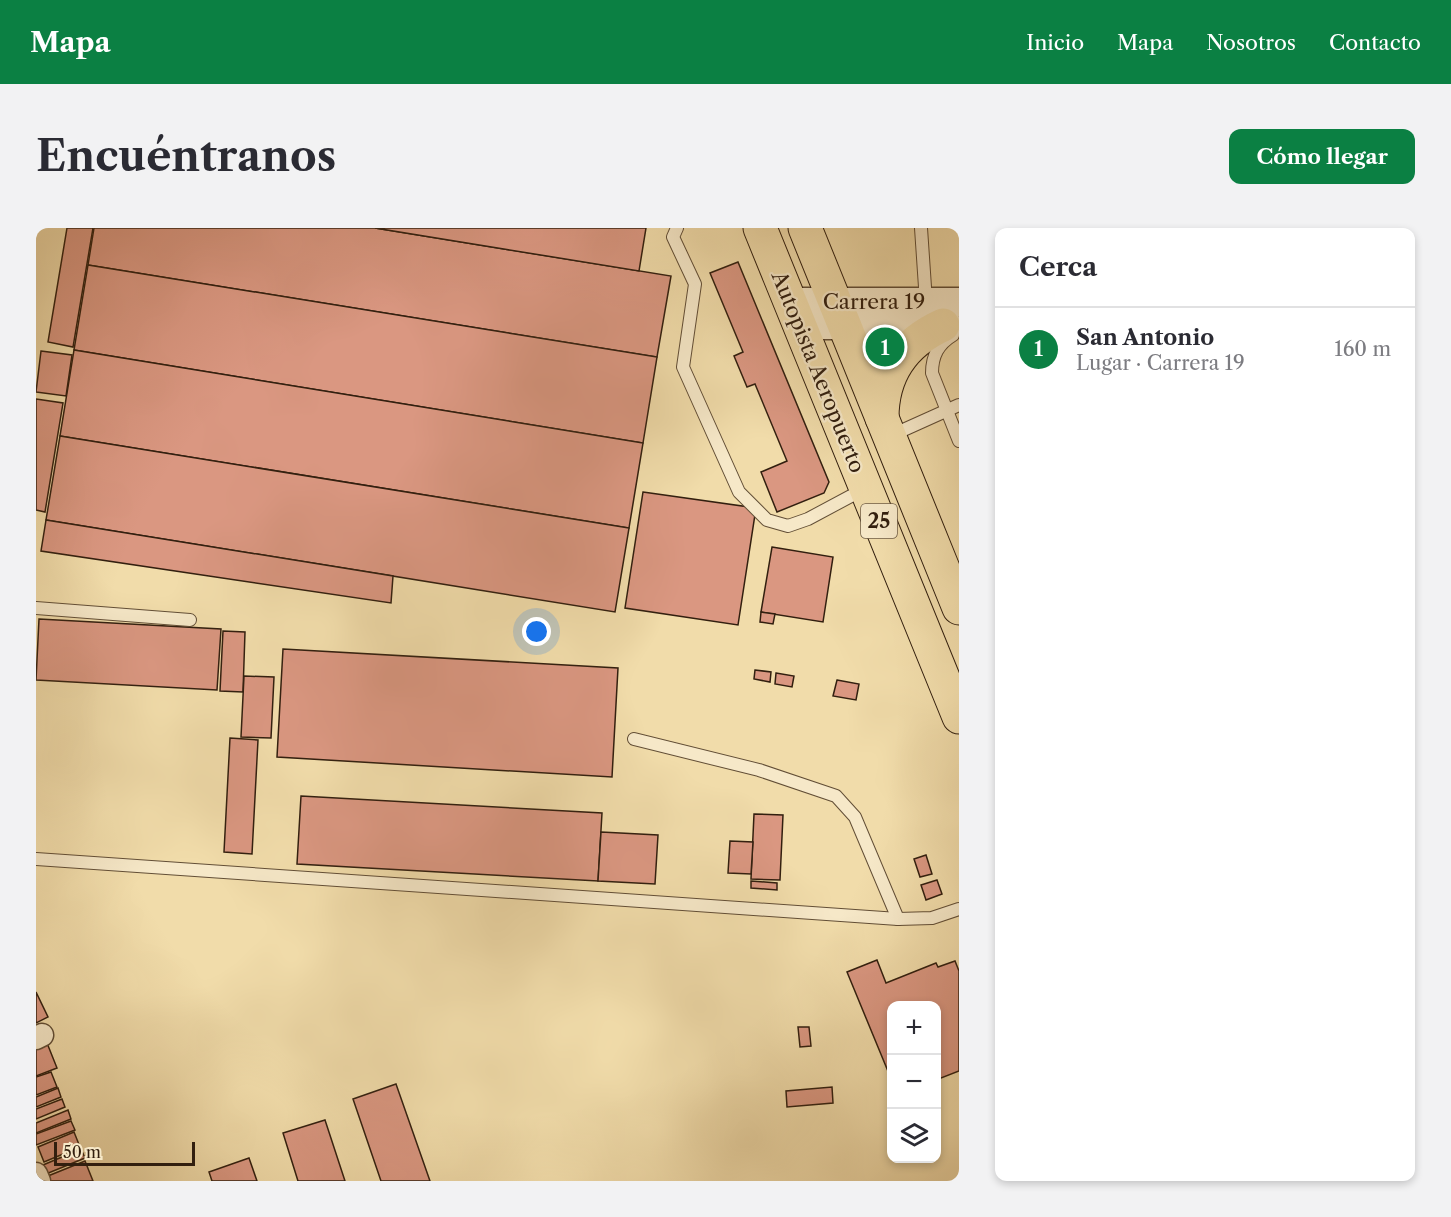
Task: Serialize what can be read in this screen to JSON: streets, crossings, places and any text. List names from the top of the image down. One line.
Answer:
{"streets":{"highway":["Autopista Aeropuerto","25"],"street":["Carrera 19"]},"crossings":[["Carrera 19","Autopista Aeropuerto"]],"scale_bar":"50 m","page":{"header":"Mapa","nav":["Inicio","Mapa","Nosotros","Contacto"],"buttons":"Cómo llegar","title":"Encuéntranos","heading":"Cerca","list":[{"mark":"1","name":"San Antonio","note":"Lugar · Carrera 19","value":"160 m"}],"pins":"1","map_buttons":["+","−"],"scale":"50 m"}}
